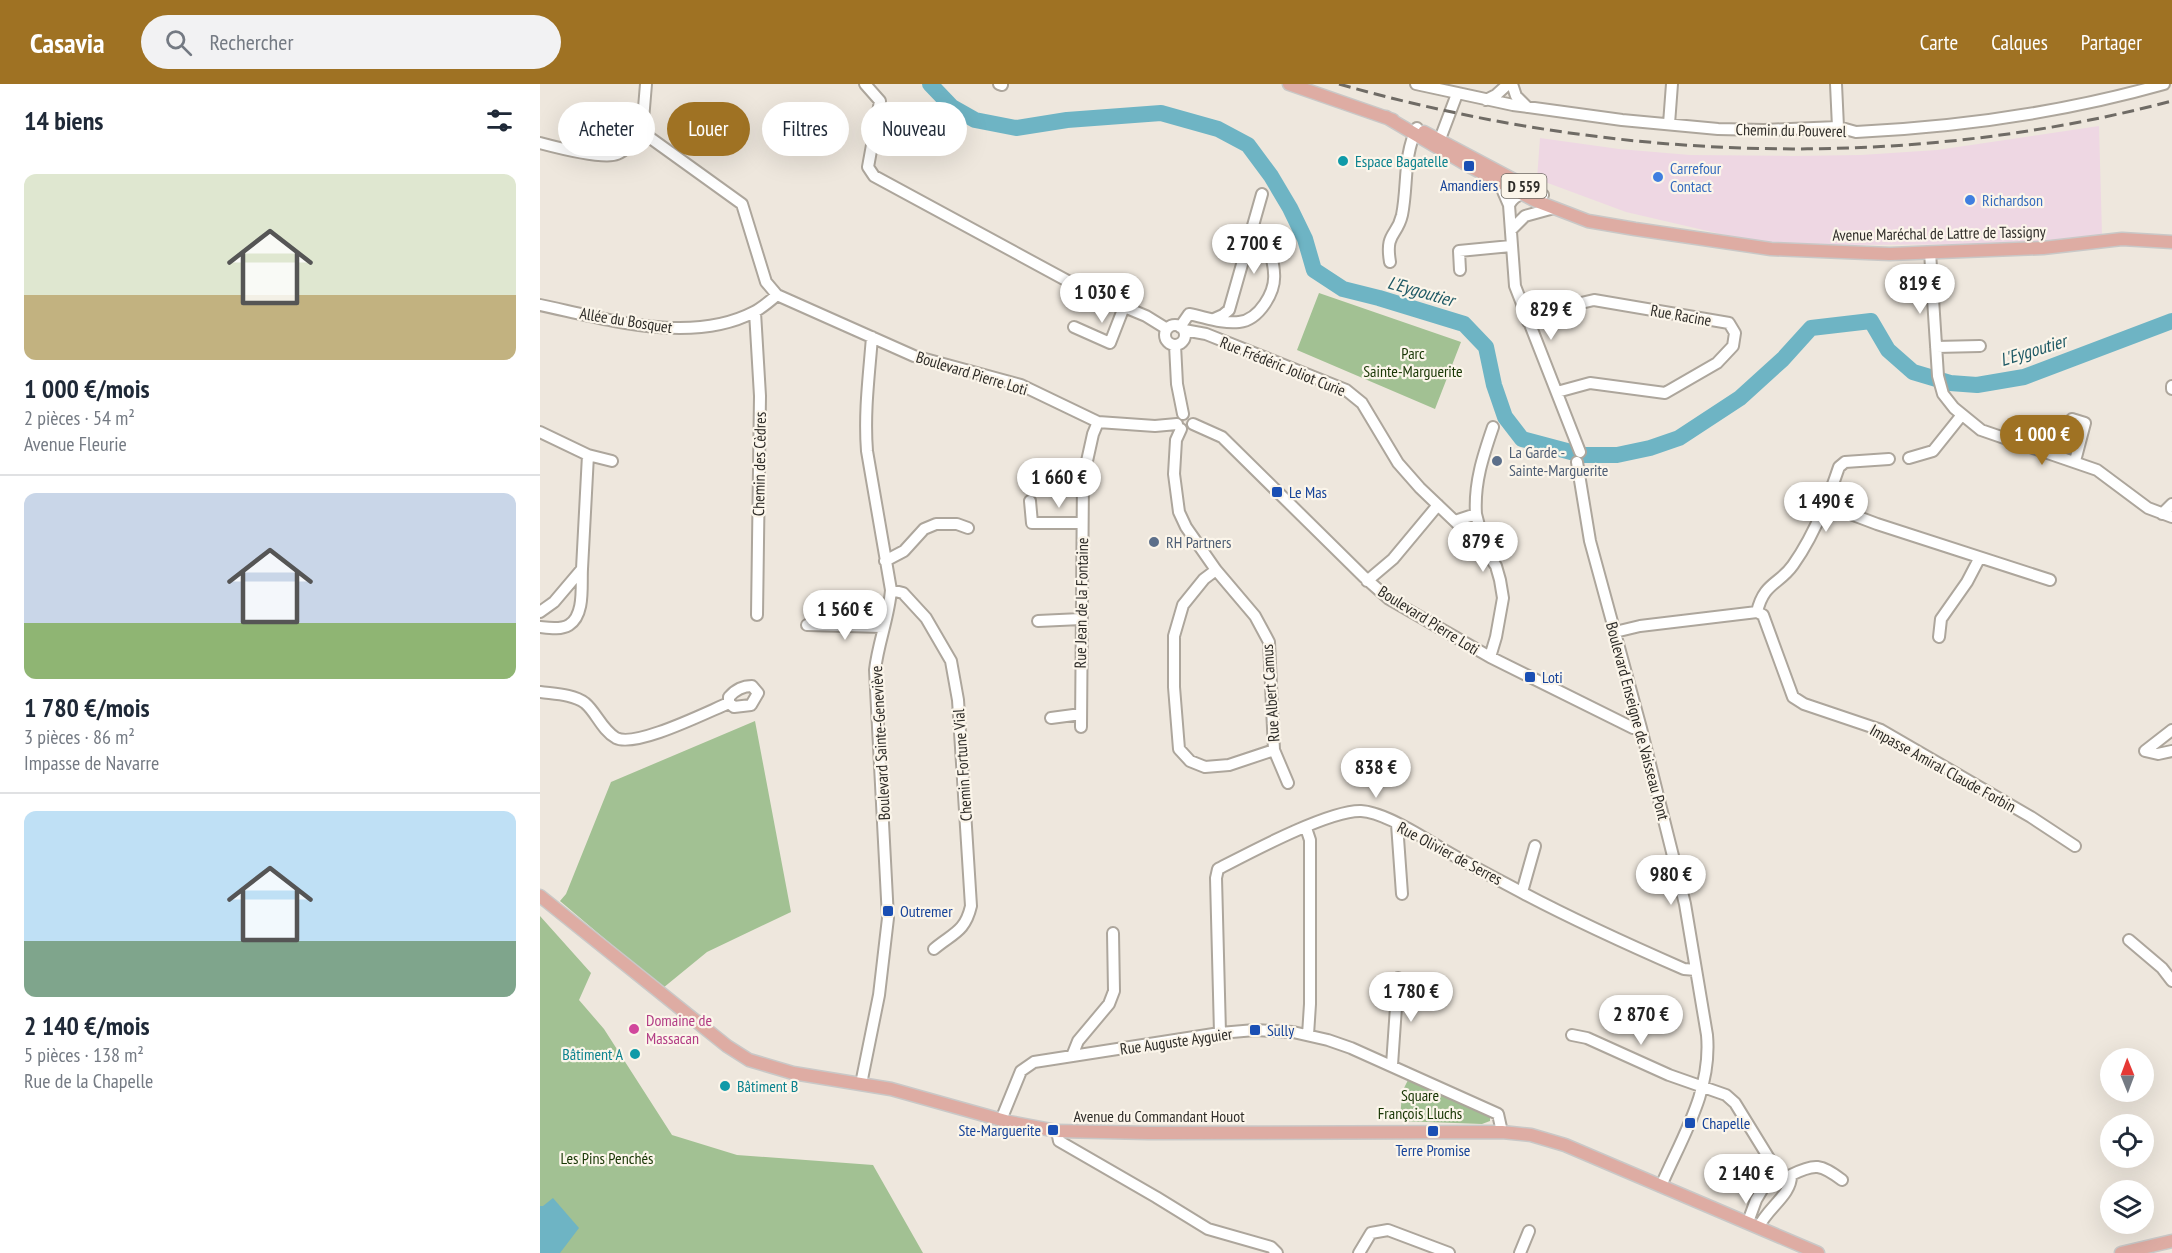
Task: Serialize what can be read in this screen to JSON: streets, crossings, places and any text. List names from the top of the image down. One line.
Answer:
{"streets":{"main road":["D 559","Avenue Maréchal de Lattre de Tassigny","Avenue du Commandant Houot"],"street":["Chemin du Pouverel","Rue Racine","Allée du Bosquet","Rue Frédéric Joliot Curie","Boulevard Pierre Loti","Chemin des Cèdres","Rue Jean de la Fontaine","Rue Albert Camus","Boulevard Enseigne de Vaisseau Pont","Boulevard Sainte-Geneviève","Chemin Fortune Vial","Impasse Amiral Claude Forbin","Rue Olivier de Serres","Rue Auguste Ayguier"]},"crossings":[["Avenue Maréchal de Lattre de Tassigny","Boulevard Enseigne de Vaisseau Pont"],["Rue Racine","Boulevard Enseigne de Vaisseau Pont"],["Allée du Bosquet","Chemin des Cèdres"],["Rue Frédéric Joliot Curie","Boulevard Pierre Loti"],["Boulevard Pierre Loti","Rue Jean de la Fontaine"],["Boulevard Pierre Loti","Rue Albert Camus"],["Boulevard Pierre Loti","Boulevard Enseigne de Vaisseau Pont"],["Boulevard Pierre Loti","Boulevard Sainte-Geneviève"],["Boulevard Enseigne de Vaisseau Pont","Rue Olivier de Serres"],["Boulevard Enseigne de Vaisseau Pont","Avenue du Commandant Houot"],["Boulevard Sainte-Geneviève","Chemin Fortune Vial"],["Boulevard Sainte-Geneviève","Avenue du Commandant Houot"],["Rue Olivier de Serres","Rue Auguste Ayguier"],["Rue Auguste Ayguier","Avenue du Commandant Houot"]],"water":["L'Eygoutier"],"parks":["Parc Sainte-Marguerite","Square François Lluchs","Les Pins Penchés"],"places":{"other":["Espace Bagatelle","Carrefour Contact","Richardson","La Garde - Sainte-Marguerite","RH Partners","Domaine de Massacan","Bâtiment A","Bâtiment B"],"transit":["Amandiers","Le Mas","Loti","Outremer","Sully","Chapelle","Ste-Marguerite","Terre Promise"]},"north":"top","page":{"header":"Casavia","search":"Rechercher","nav":["Carte","Calques","Partager"],"heading":"14 biens","chip":["Acheter","Louer","Filtres","Nouveau"],"list":[{"name":"1 000 €/mois","note":"2 pièces · 54 m² · Avenue Fleurie"},{"name":"1 780 €/mois","note":"3 pièces · 86 m² · Impasse de Navarre"},{"name":"2 140 €/mois","note":"5 pièces · 138 m² · Rue de la Chapelle"}],"price":["2 700 €","819 €","1 030 €","829 €","1 000 €","1 660 €","1 490 €","879 €","1 560 €","838 €","980 €","1 780 €","2 870 €","2 140 €"]}}
